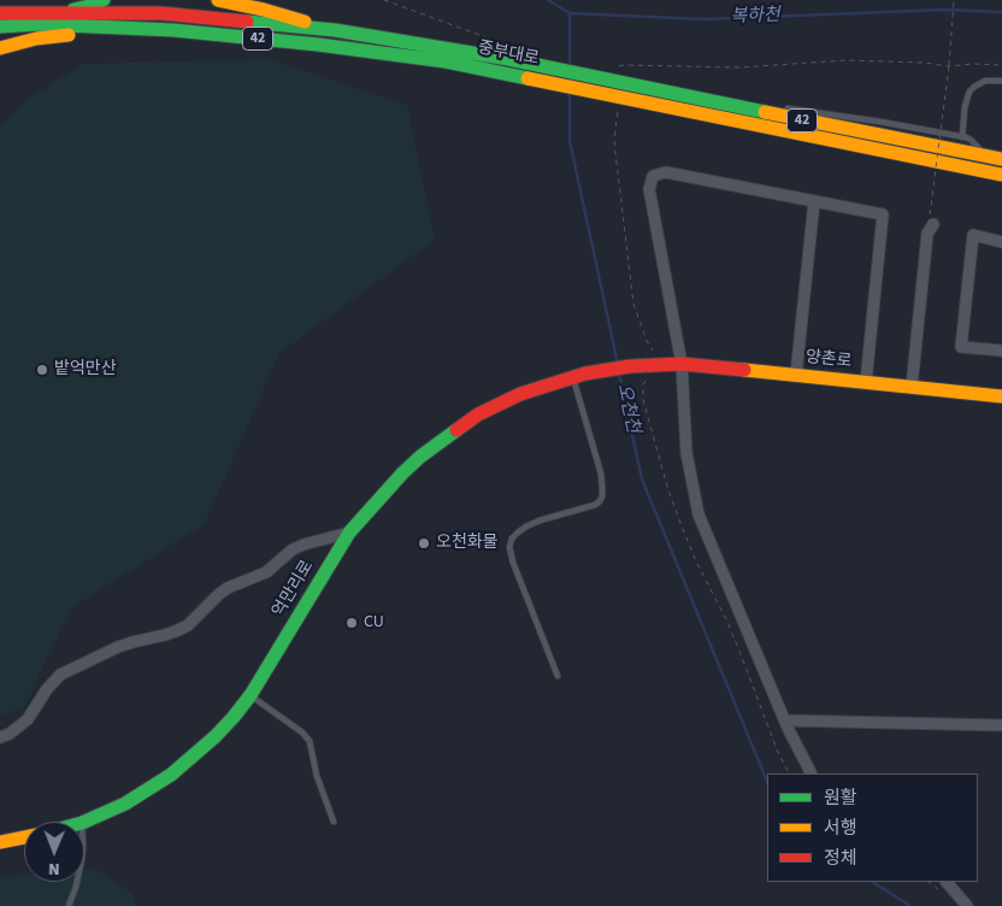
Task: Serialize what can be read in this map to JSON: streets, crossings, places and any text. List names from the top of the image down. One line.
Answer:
{"streets":{"main road":["42","중부대로","양촌로","억만리로"]},"crossings":[["42","중부대로"],["양촌로","억만리로"]],"water":["복하천","오천천"],"places":["밭억만산","오천화물","CU"],"legend":["원활","서행","정체"],"north":"bottom"}
